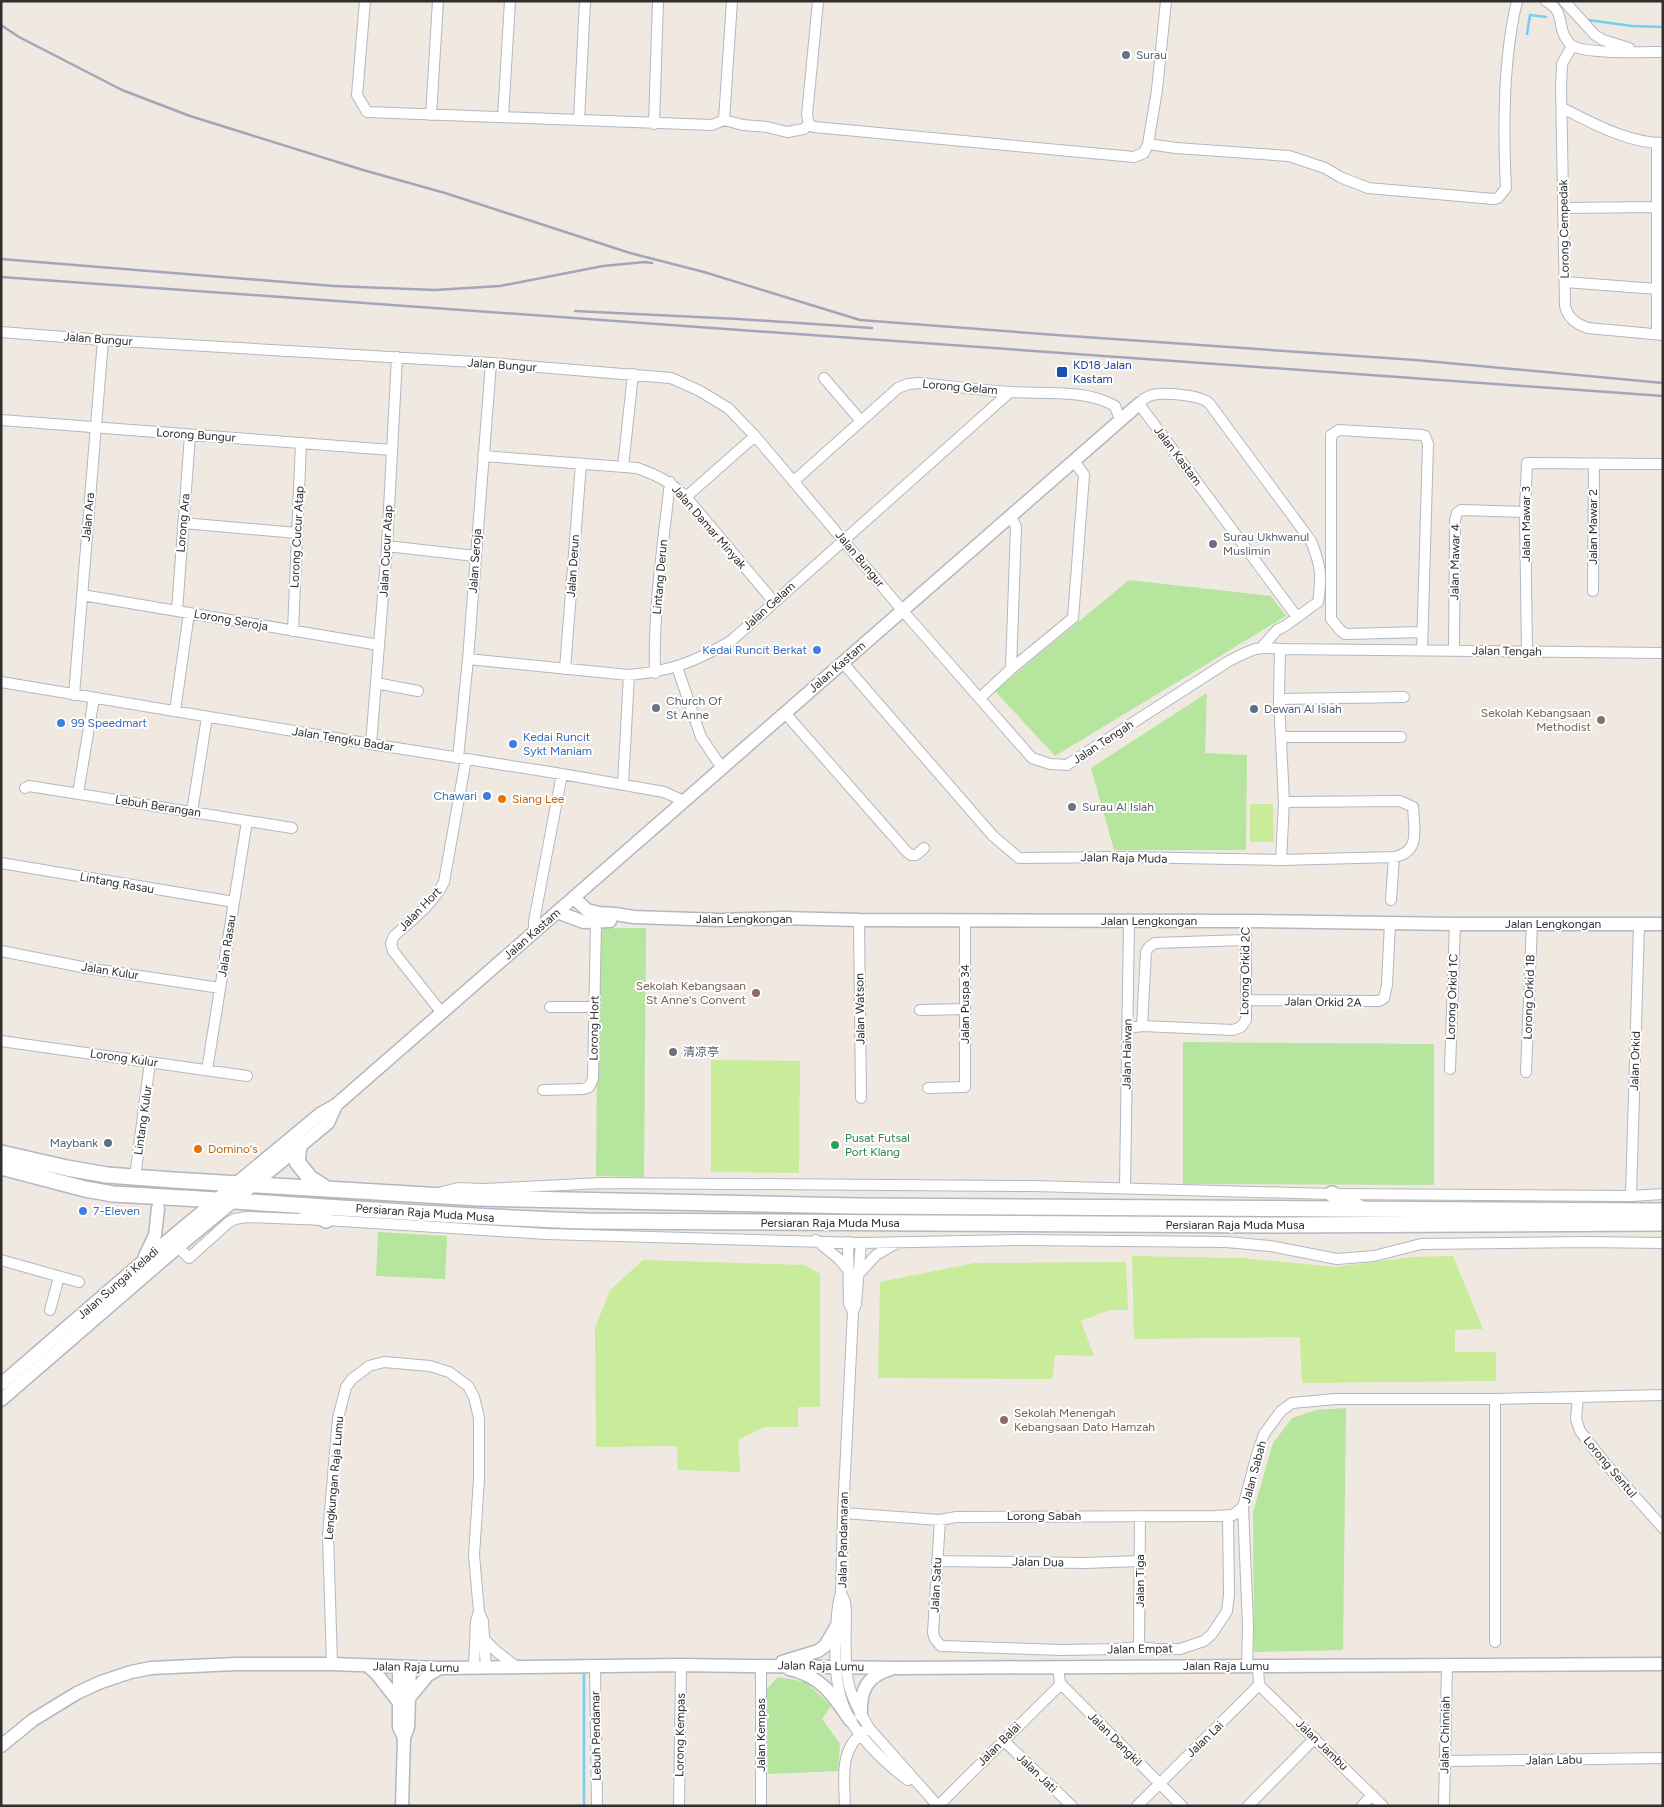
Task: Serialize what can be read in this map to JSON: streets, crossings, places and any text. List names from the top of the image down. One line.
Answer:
{"streets":{"main road":["Persiaran Raja Muda Musa"],"street":["Lorong Cempedak","Jalan Bungur","Lorong Gelam","Lorong Bungur","Jalan Kastam","Jalan Ara","Lorong Ara","Jalan Mawar 3","Jalan Damar Minyak","Jalan Mawar 2","Lorong Cucur Atap","Jalan Cucur Atap","Jalan Seroja","Jalan Mawar 4","Jalan Derun","Lintang Derun","Jalan Gelam","Lorong Seroja","Jalan Tengah","Jalan Tengku Badar","Lebuh Berangan","Jalan Raja Muda","Lintang Rasau","Jalan Hort","Jalan Lengkongan","Jalan Rasau","Jalan Kulur","Lorong Orkid 2C","Lorong Orkid 1C","Lorong Orkid 1B","Jalan Orkid 2A","Jalan Puspa 34","Jalan Watson","Lorong Hort","Jalan Haiwan","Lorong Kulur","Jalan Orkid","Lintang Kulur","Jalan Sungai Keladi","Lorong Sentul","Jalan Sabah","Lengkungan Raja Lumu","Lorong Sabah","Jalan Pandamaran","Jalan Dua","Jalan Tiga","Jalan Satu","Jalan Empat","Jalan Raja Lumu","Lorong Kempas","Jalan Kempas","Jalan Chinniah","Lebuh Pendamar","Jalan Dengkil","Jalan Lai","Jalan Balai","Jalan Jambu","Jalan Labu","Jalan Jati"]},"crossings":[["Jalan Bungur","Lorong Gelam"],["Jalan Bungur","Jalan Kastam"],["Jalan Bungur","Jalan Ara"],["Jalan Bungur","Jalan Cucur Atap"],["Jalan Bungur","Jalan Seroja"],["Jalan Bungur","Jalan Gelam"],["Jalan Bungur","Jalan Tengah"],["Lorong Gelam","Jalan Kastam"],["Lorong Gelam","Jalan Gelam"],["Lorong Bungur","Jalan Ara"],["Lorong Bungur","Lorong Ara"],["Lorong Bungur","Lorong Cucur Atap"],["Lorong Bungur","Jalan Cucur Atap"],["Jalan Kastam","Jalan Tengah"],["Jalan Kastam","Jalan Tengku Badar"],["Jalan Kastam","Jalan Raja Muda"],["Jalan Kastam","Jalan Hort"],["Jalan Kastam","Jalan Lengkongan"],["Jalan Kastam","Persiaran Raja Muda Musa"],["Jalan Kastam","Jalan Sungai Keladi"],["Jalan Ara","Lorong Seroja"],["Jalan Ara","Jalan Tengku Badar"],["Lorong Ara","Lorong Seroja"],["Jalan Mawar 3","Jalan Mawar 2"],["Jalan Mawar 3","Jalan Mawar 4"],["Jalan Mawar 3","Jalan Tengah"],["Jalan Damar Minyak","Jalan Seroja"],["Jalan Damar Minyak","Jalan Derun"],["Jalan Damar Minyak","Lintang Derun"],["Jalan Damar Minyak","Jalan Gelam"],["Lorong Cucur Atap","Lorong Seroja"],["Jalan Cucur Atap","Lorong Seroja"],["Jalan Cucur Atap","Jalan Tengku Badar"],["Jalan Seroja","Jalan Gelam"],["Jalan Seroja","Jalan Tengku Badar"],["Jalan Seroja","Jalan Hort"],["Jalan Mawar 4","Jalan Tengah"],["Jalan Derun","Jalan Gelam"],["Lintang Derun","Jalan Gelam"],["Jalan Tengku Badar","Jalan Hort"],["Lebuh Berangan","Jalan Rasau"],["Lintang Rasau","Jalan Rasau"],["Jalan Lengkongan","Lorong Orkid 2C"],["Jalan Lengkongan","Lorong Orkid 1C"],["Jalan Lengkongan","Lorong Orkid 1B"],["Jalan Lengkongan","Jalan Orkid 2A"],["Jalan Lengkongan","Jalan Puspa 34"],["Jalan Lengkongan","Jalan Watson"],["Jalan Lengkongan","Lorong Hort"],["Jalan Lengkongan","Jalan Haiwan"],["Jalan Lengkongan","Jalan Orkid"],["Jalan Rasau","Jalan Kulur"],["Jalan Rasau","Lorong Kulur"],["Lorong Orkid 2C","Jalan Orkid 2A"],["Lorong Orkid 2C","Jalan Haiwan"],["Lorong Kulur","Lintang Kulur"],["Lintang Kulur","Persiaran Raja Muda Musa"],["Persiaran Raja Muda Musa","Jalan Sungai Keladi"],["Lorong Sentul","Jalan Sabah"],["Jalan Sabah","Lorong Sabah"],["Jalan Sabah","Jalan Raja Lumu"],["Lengkungan Raja Lumu","Jalan Raja Lumu"],["Lorong Sabah","Jalan Pandamaran"],["Lorong Sabah","Jalan Tiga"],["Lorong Sabah","Jalan Satu"],["Lorong Sabah","Jalan Empat"],["Jalan Pandamaran","Jalan Raja Lumu"],["Jalan Dua","Jalan Tiga"],["Jalan Dua","Jalan Satu"],["Jalan Tiga","Jalan Empat"],["Jalan Satu","Jalan Empat"],["Jalan Raja Lumu","Lorong Kempas"],["Jalan Raja Lumu","Jalan Kempas"],["Jalan Raja Lumu","Jalan Chinniah"],["Jalan Raja Lumu","Lebuh Pendamar"],["Jalan Chinniah","Jalan Labu"],["Jalan Dengkil","Jalan Lai"],["Jalan Dengkil","Jalan Balai"],["Jalan Lai","Jalan Jambu"],["Jalan Balai","Jalan Jati"]],"places":{"other":["Surau","Surau Ukhwanul Muslimin","Kedai Runcit Berkat","Church Of St Anne","Dewan Al Islah","Sekolah Kebangsaan Methodist","99 Speedmart","Kedai Runcit Sykt Maniam","Chawari","Siang Lee","Surau Al Islah","Sekolah Kebangsaan St Anne's Convent","清凉亭","Maybank","Pusat Futsal Port Klang","Domino's","7-Eleven","Sekolah Menengah Kebangsaan Dato Hamzah"],"transit":["KD18 Jalan Kastam"]}}
